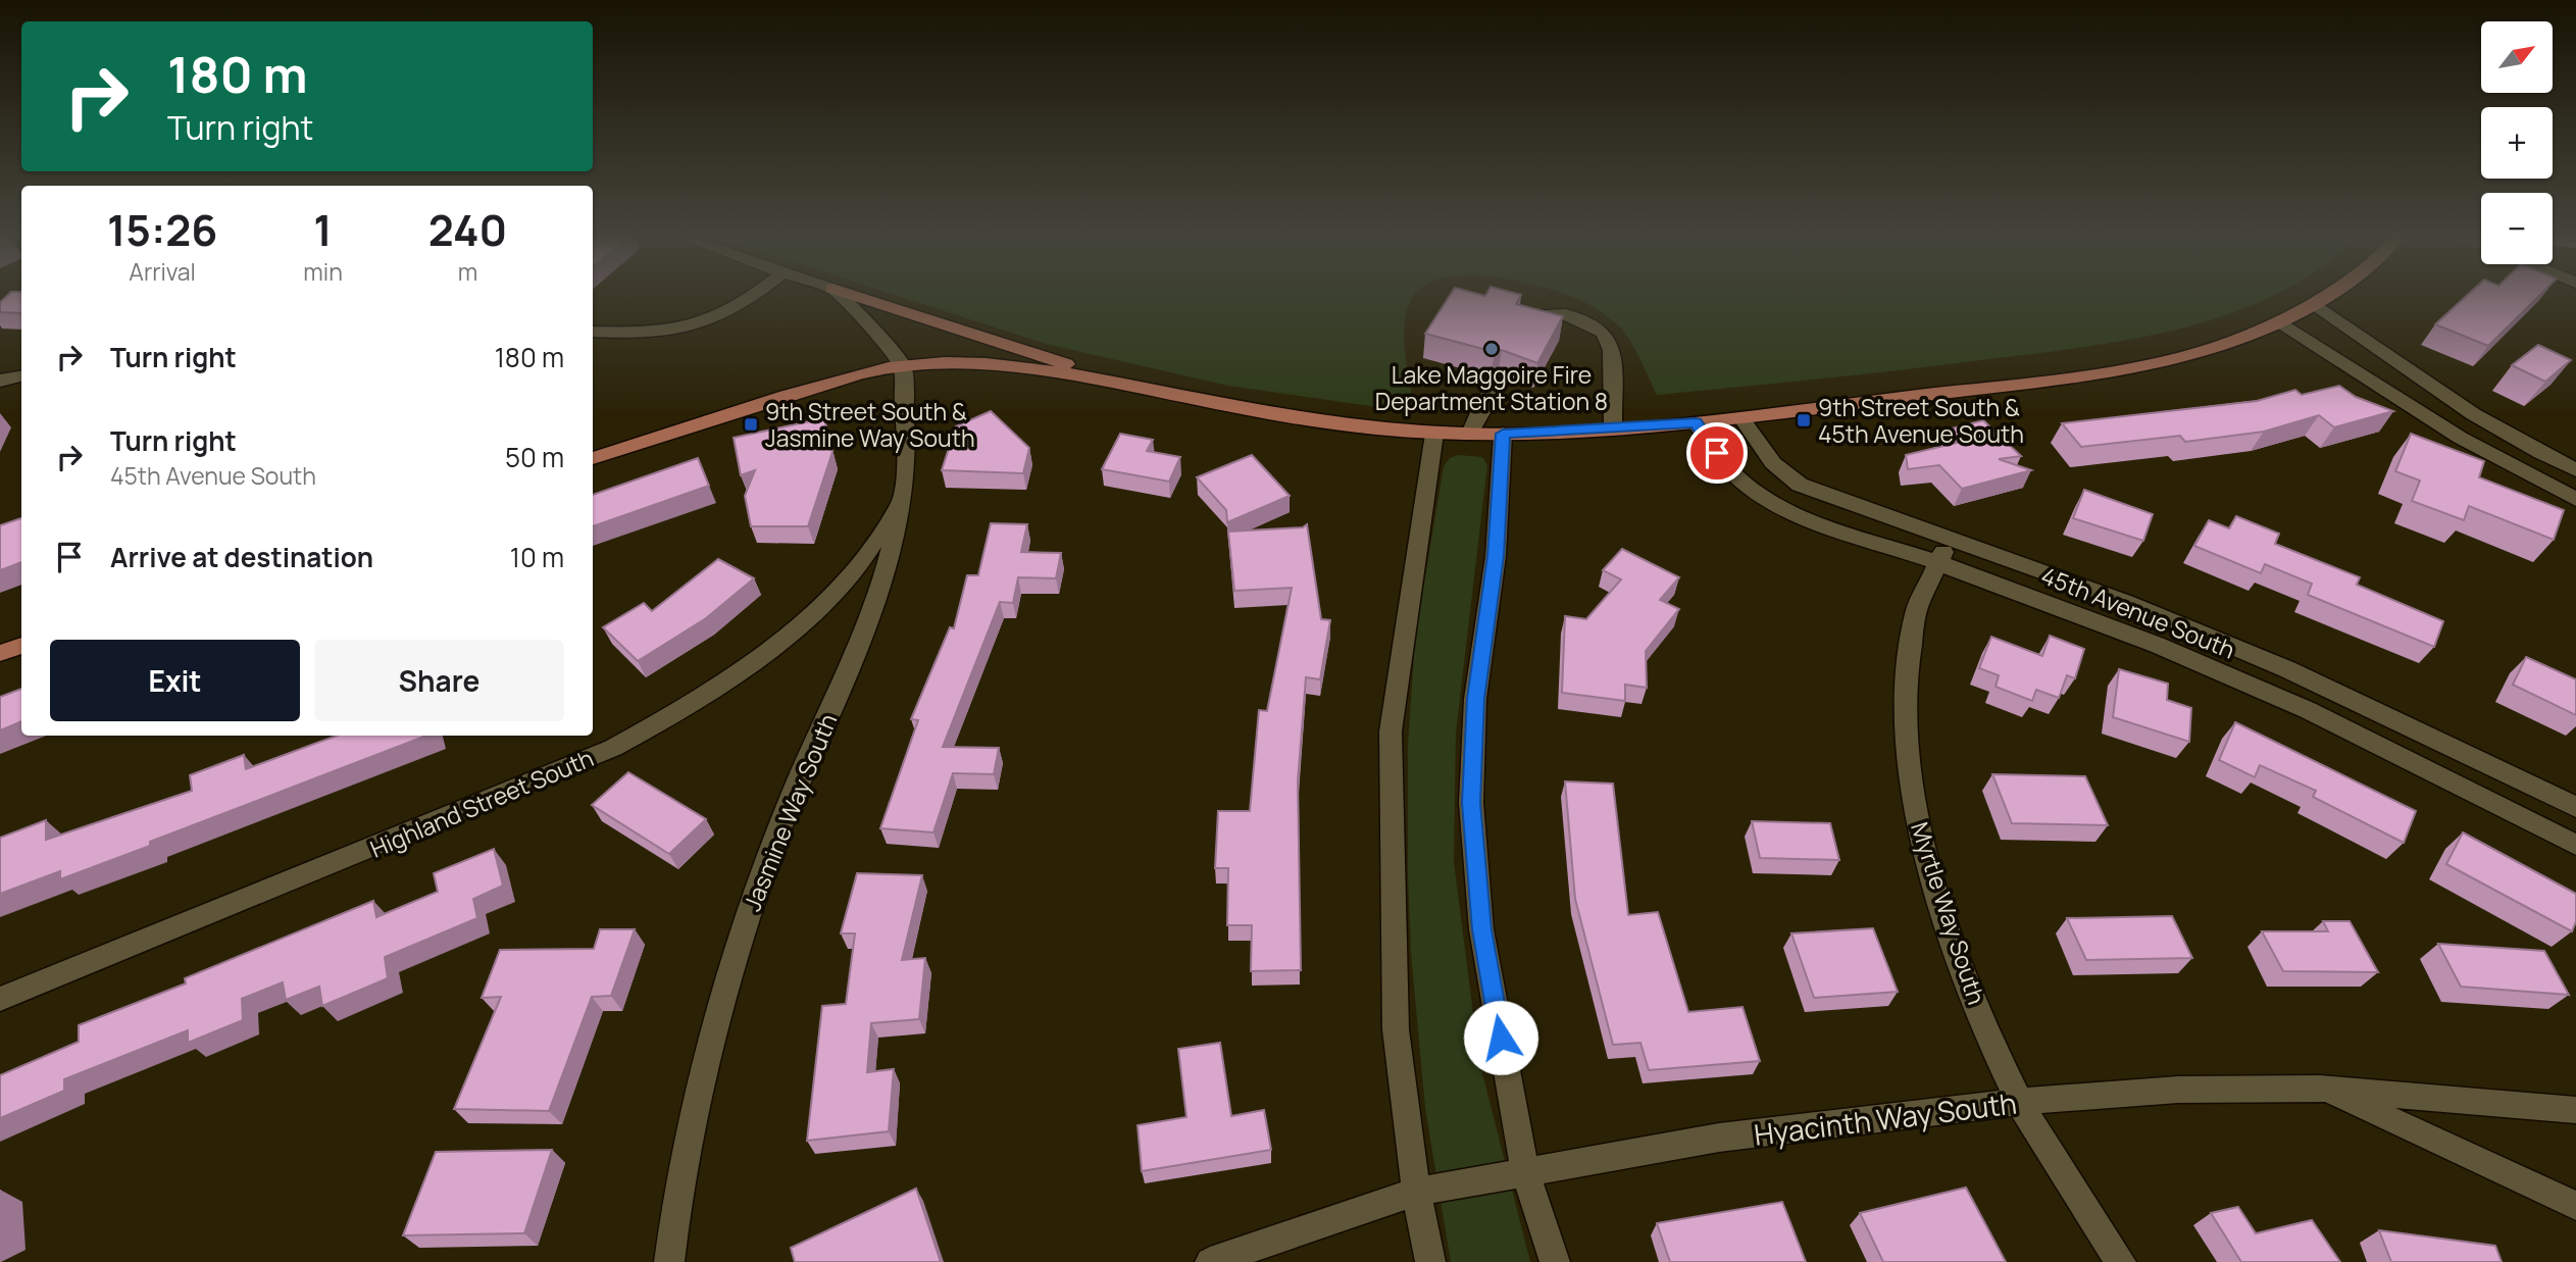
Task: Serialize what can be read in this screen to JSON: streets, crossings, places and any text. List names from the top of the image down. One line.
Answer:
{"streets":{"street":["45th Avenue South","Highland Street South","Jasmine Way South","Myrtle Way South","Hyacinth Way South"]},"crossings":[["45th Avenue South","Myrtle Way South"],["Highland Street South","Jasmine Way South"],["Myrtle Way South","Hyacinth Way South"]],"places":{"other":["Lake Maggoire Fire Department Station 8"],"transit":["9th Street South & 45th Avenue South","9th Street South & Jasmine Way South"]},"north":"top right","page":{"map_buttons":["+","−"],"turn":["180 m","Turn right"],"eta":["15:26","Arrival","1","min","240","m"],"list":[{"name":"Turn right","value":"180 m"},{"name":"Turn right","note":"45th Avenue South","value":"50 m"},{"name":"Arrive at destination","value":"10 m"}],"buttons":["Exit","Share"]}}
